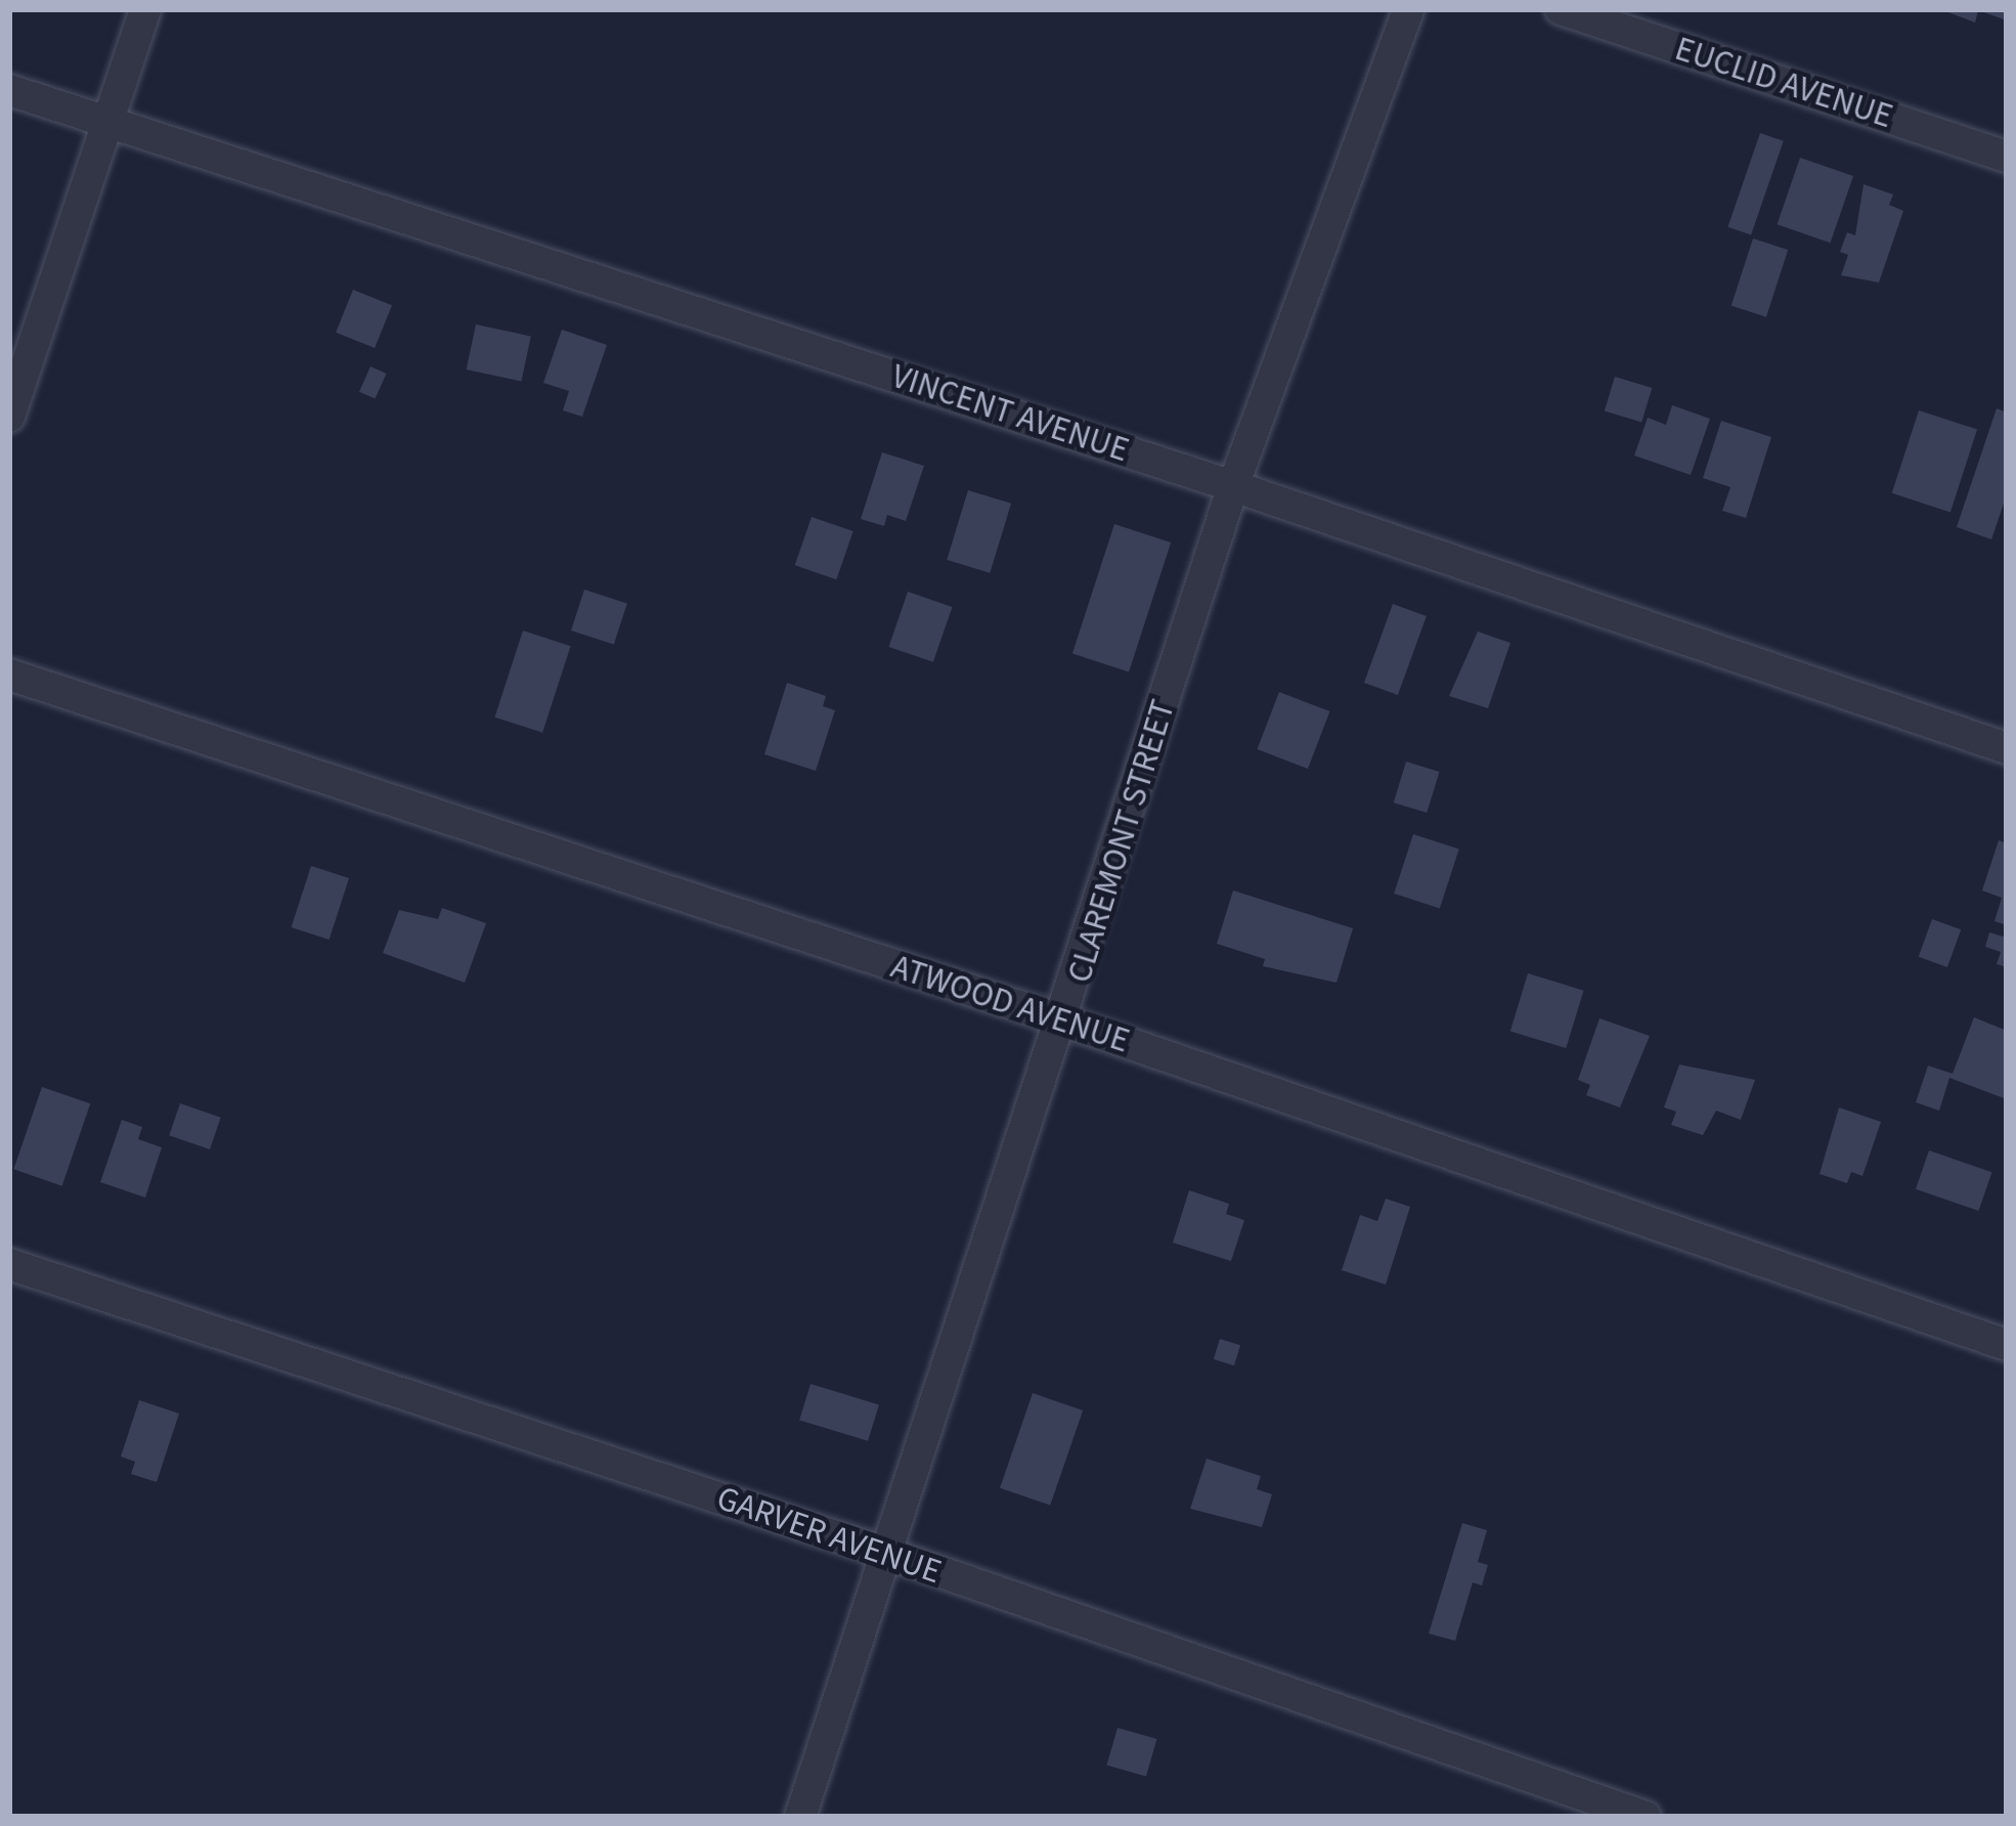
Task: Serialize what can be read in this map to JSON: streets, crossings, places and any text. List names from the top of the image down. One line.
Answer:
{"streets":{"street":["EUCLID AVENUE","VINCENT AVENUE","CLAREMONT STREET","ATWOOD AVENUE","GARVER AVENUE"]},"crossings":[["VINCENT AVENUE","CLAREMONT STREET"],["CLAREMONT STREET","ATWOOD AVENUE"],["CLAREMONT STREET","GARVER AVENUE"]]}
